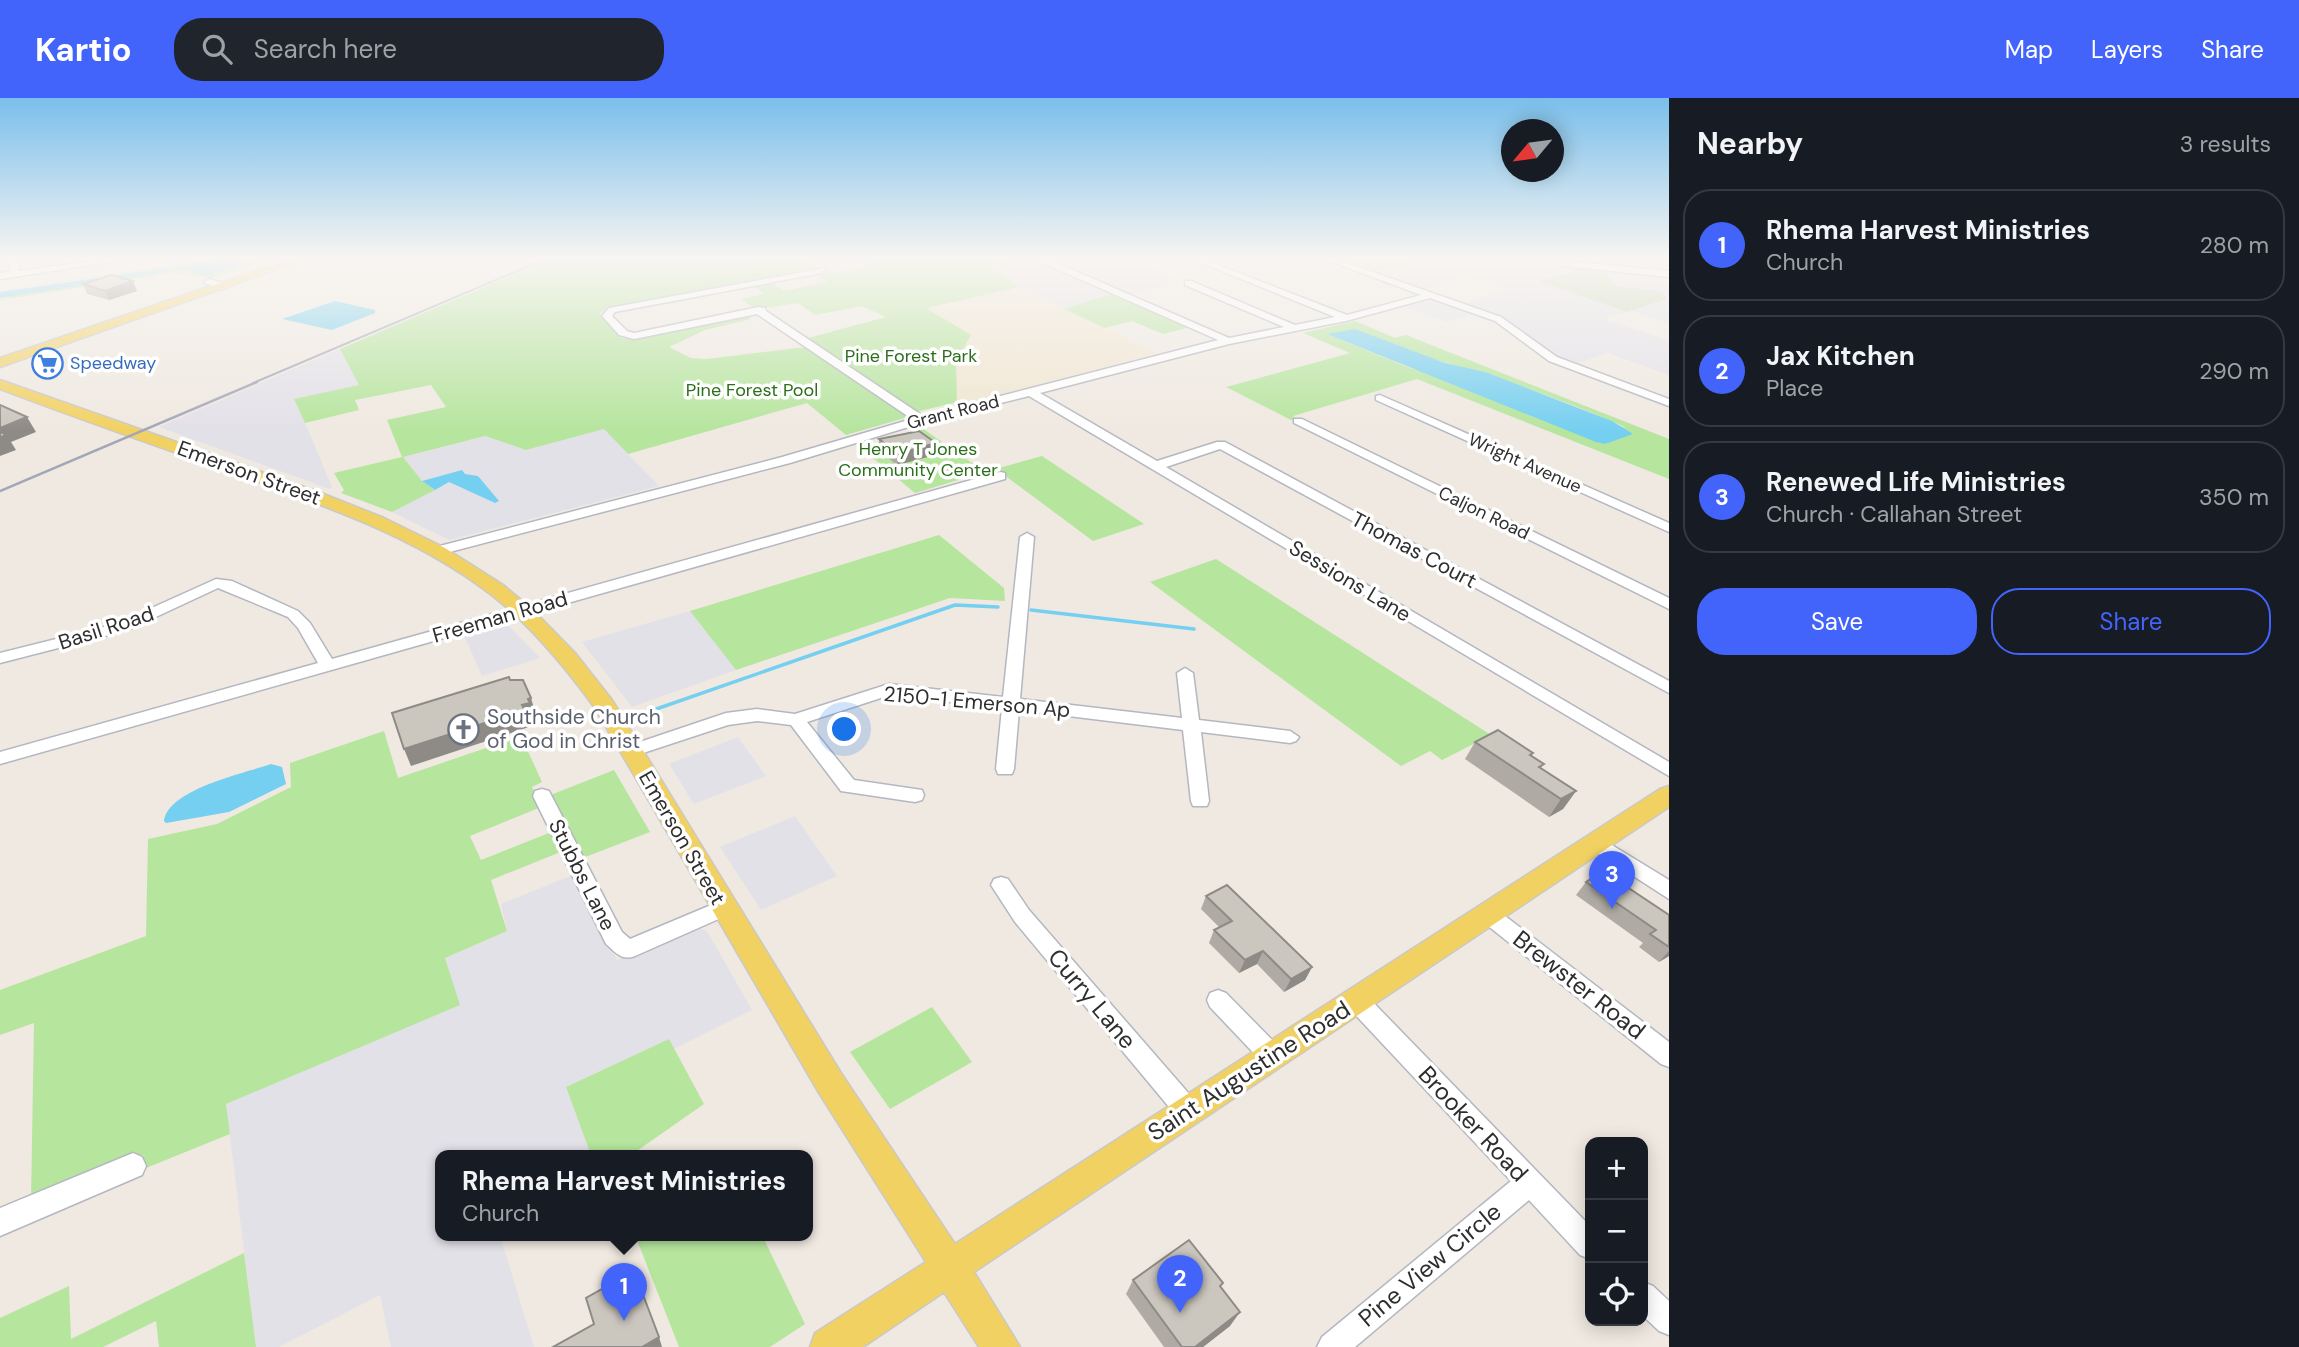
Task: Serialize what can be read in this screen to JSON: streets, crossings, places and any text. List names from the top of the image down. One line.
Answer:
{"streets":{"main road":["Emerson Street","Saint Augustine Road"],"street":["Grant Road","Wright Avenue","Caljon Road","Thomas Court","Sessions Lane","Freeman Road","Basil Road","2150-1 Emerson Ap","Stubbs Lane","Brewster Road","Curry Lane","Brooker Road","Pine View Circle"]},"crossings":[["Grant Road","Emerson Street"],["Grant Road","Sessions Lane"],["Emerson Street","Freeman Road"],["Emerson Street","2150-1 Emerson Ap"],["Emerson Street","Stubbs Lane"],["Emerson Street","Saint Augustine Road"],["Thomas Court","Sessions Lane"],["Freeman Road","Basil Road"],["Brewster Road","Saint Augustine Road"],["Curry Lane","Saint Augustine Road"],["Saint Augustine Road","Brooker Road"],["Brooker Road","Pine View Circle"]],"parks":["Pine Forest Park","Pine Forest Pool","Henry T Jones Community Center"],"places":{"supermarket":["Speedway"],"church":["Southside Church of God in Christ"]},"north":"bottom left","page":{"header":"Kartio","search":"Search here","nav":["Map","Layers","Share"],"heading":["Nearby","3 results"],"list":[{"mark":"1","name":"Rhema Harvest Ministries","note":"Church","value":"280 m"},{"mark":"2","name":"Jax Kitchen","note":"Place","value":"290 m"},{"mark":"3","name":"Renewed Life Ministries","note":"Church · Callahan Street","value":"350 m"}],"buttons":["Save","Share"],"pins":["3","2","1"],"map_buttons":["+","−"],"popup":["Rhema Harvest Ministries","Church"]}}
